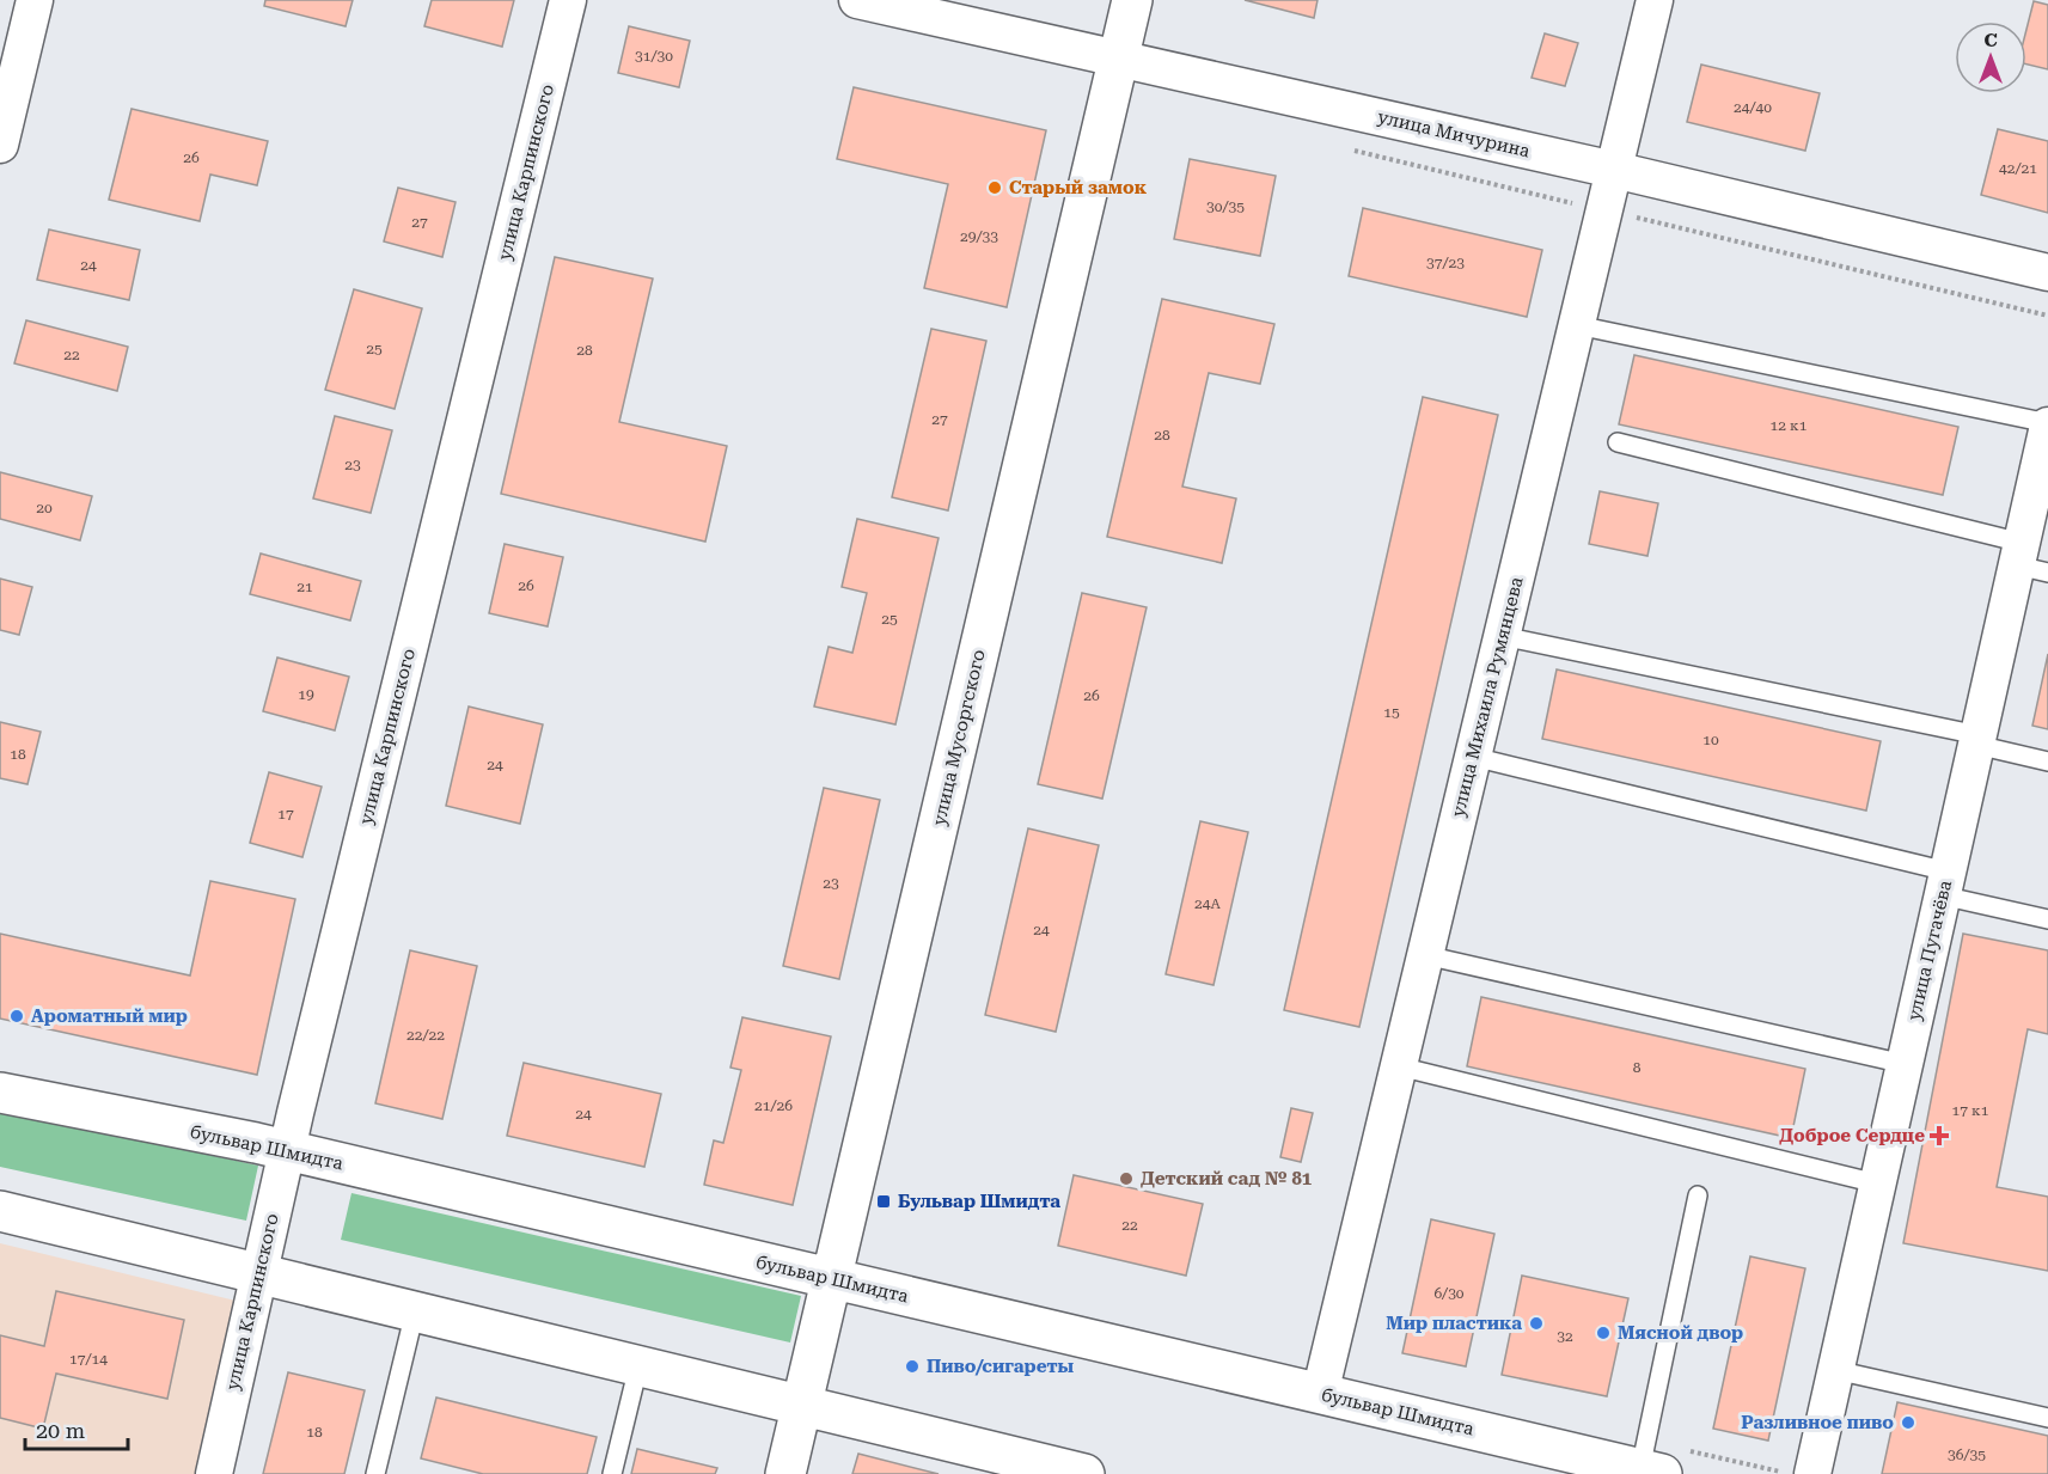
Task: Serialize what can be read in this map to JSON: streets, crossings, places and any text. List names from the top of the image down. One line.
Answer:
{"streets":{"street":["улица Мичурина","улица Карпинского","улица Михаила Румянцева","улица Мусоргского","улица Пугачёва","бульвар Шмидта"]},"crossings":[["улица Мичурина","улица Михаила Румянцева"],["улица Мичурина","улица Мусоргского"],["улица Карпинского","бульвар Шмидта"],["улица Михаила Румянцева","бульвар Шмидта"],["улица Мусоргского","бульвар Шмидта"]],"places":{"other":["Старый замок","Ароматный мир","Детский сад № 81","Мир пластика","Мясной двор","Пиво/сигареты","Разливное пиво"],"health":["Доброе Сердце"],"transit":["Бульвар Шмидта"]},"house_numbers":["31/30","24/40","26","42/21","30/35","27","29/33","37/23","24","25","28","22","27","12 к1","28","23","20","26","21","25","19","26","15","10","18","24","17","23","24А","24","22/22","8","21/26","17 к1","24","22","6/30","32","17/14","18","36/35"],"scale_bar":"20 m","north":"top"}
